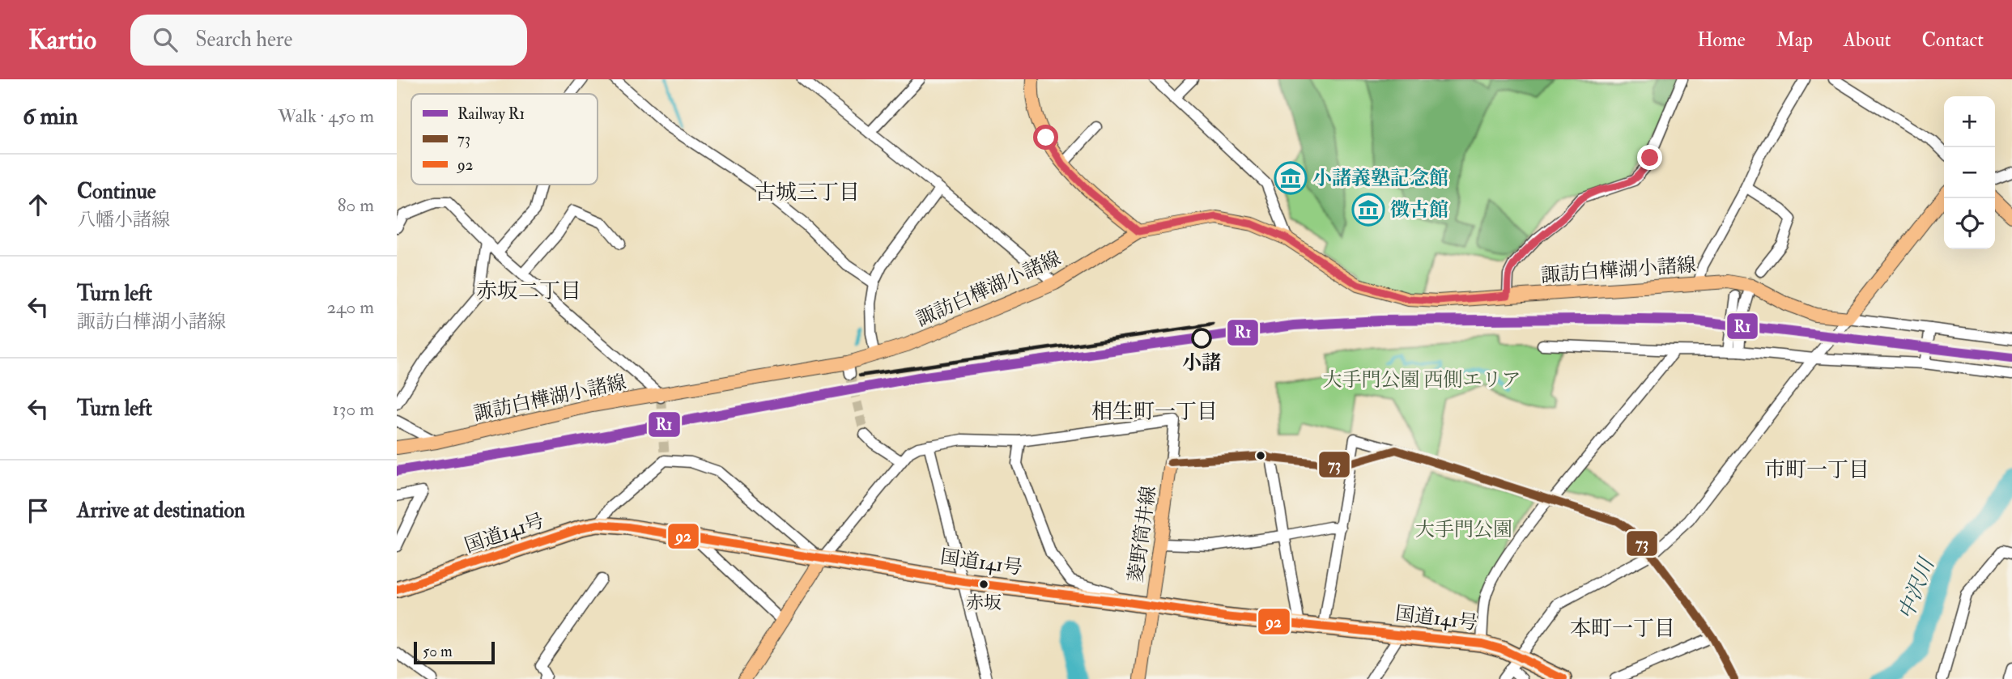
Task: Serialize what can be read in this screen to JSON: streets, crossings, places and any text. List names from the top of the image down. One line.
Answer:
{"streets":{"highway":["国道141号"],"main road":["諏訪白樺湖小諸線","菱野筒井線"]},"crossings":[["国道141号","菱野筒井線"]],"districts":["古城三丁目","赤坂二丁目","相生町一丁目","市町一丁目","本町一丁目"],"water":["中沢川"],"parks":["大手門公園 西側エリア","大手門公園"],"places":{"museum":["小諸義塾記念館","徴古館"],"other":["小諸","赤坂"]},"lines":["rail line R1","transit line 73","transit line 92"],"legend":["Railway R1","73","92"],"scale_bar":"50 m","page":{"header":"Kartio","search":"Search here","nav":["Home","Map","About","Contact"],"heading":["6 min","Walk · 450 m"],"map_buttons":["+","−"],"list":[["Continue","八幡小諸線","80 m"],["Turn left","諏訪白樺湖小諸線","240 m"],["Turn left","130 m"],"Arrive at destination"],"scale":"50 m"}}
